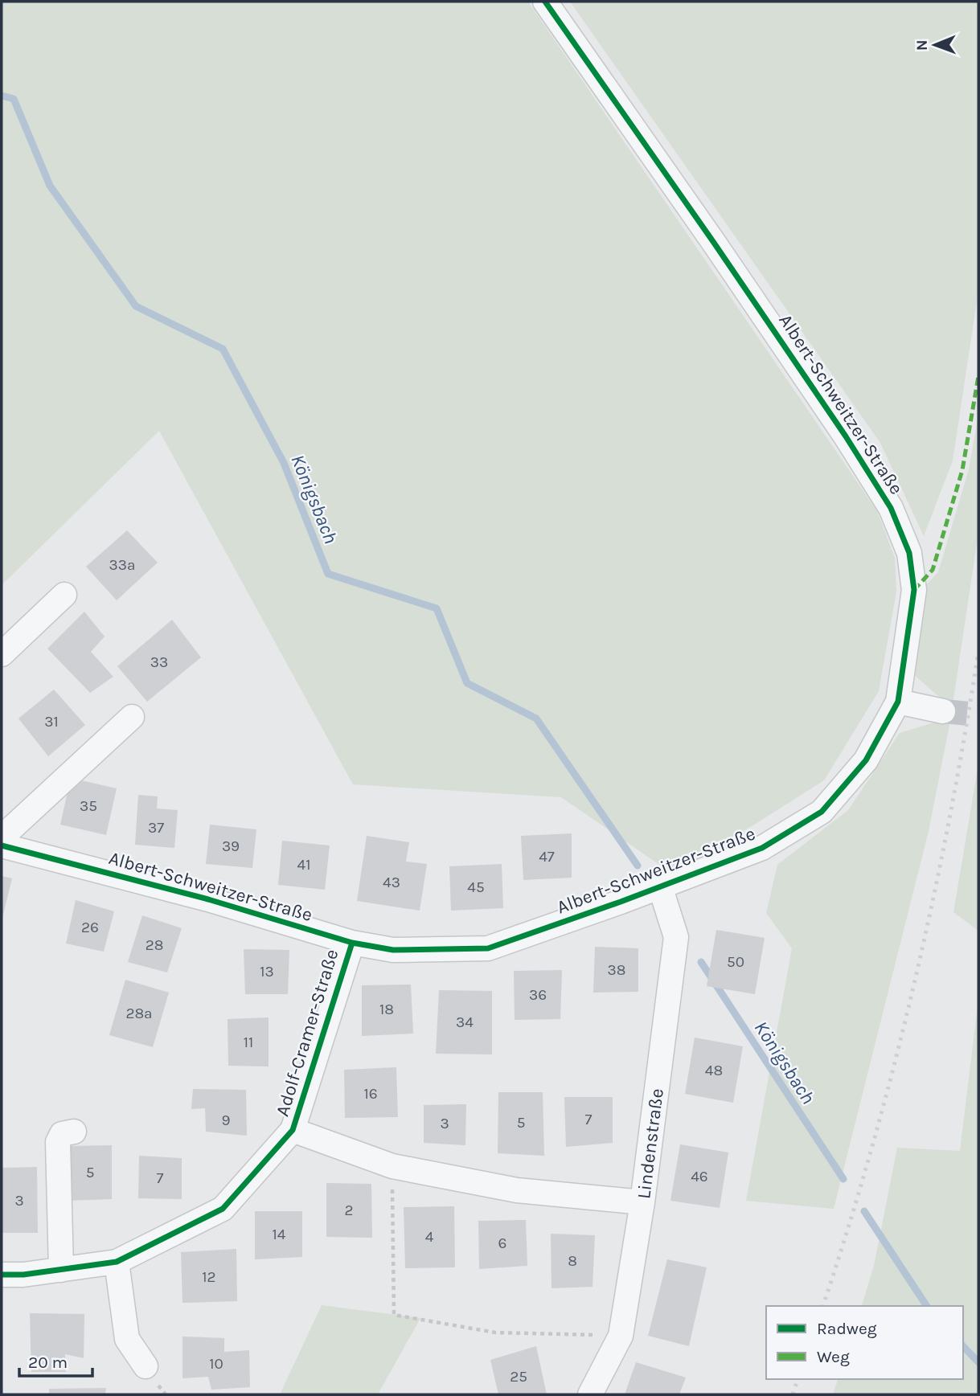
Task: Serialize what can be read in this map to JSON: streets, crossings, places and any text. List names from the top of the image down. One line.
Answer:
{"streets":{"street":["Albert-Schweitzer-Straße","Adolf-Cramer-Straße","Lindenstraße"]},"crossings":[["Albert-Schweitzer-Straße","Adolf-Cramer-Straße"],["Albert-Schweitzer-Straße","Lindenstraße"]],"water":["Königsbach"],"house_numbers":["33a","33","31","35","37","39","47","41","43","45","26","28","50","38","13","36","18","28a","34","11","48","16","7","9","5","3","5","46","7","3","2","14","4","6","8","12","10","25"],"legend":["Radweg","Weg"],"scale_bar":"20 m","north":"left"}
